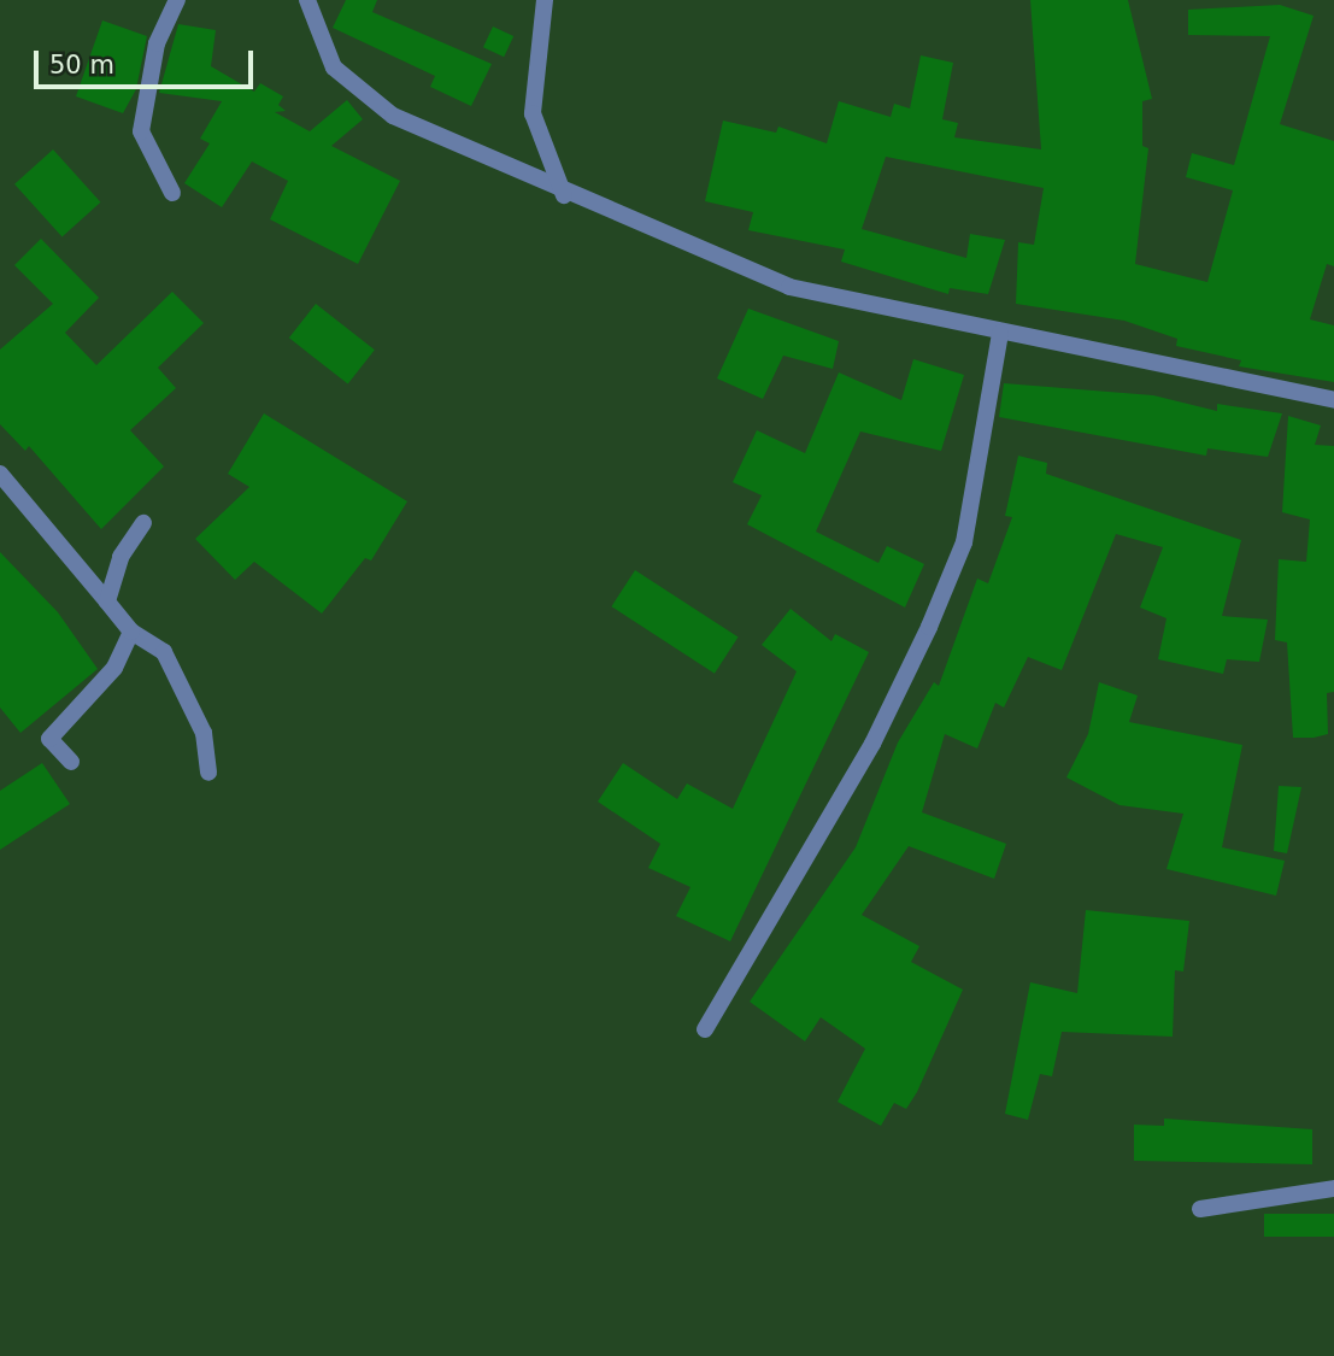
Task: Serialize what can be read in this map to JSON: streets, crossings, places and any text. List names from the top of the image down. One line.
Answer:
{"scale_bar":"50 m"}
